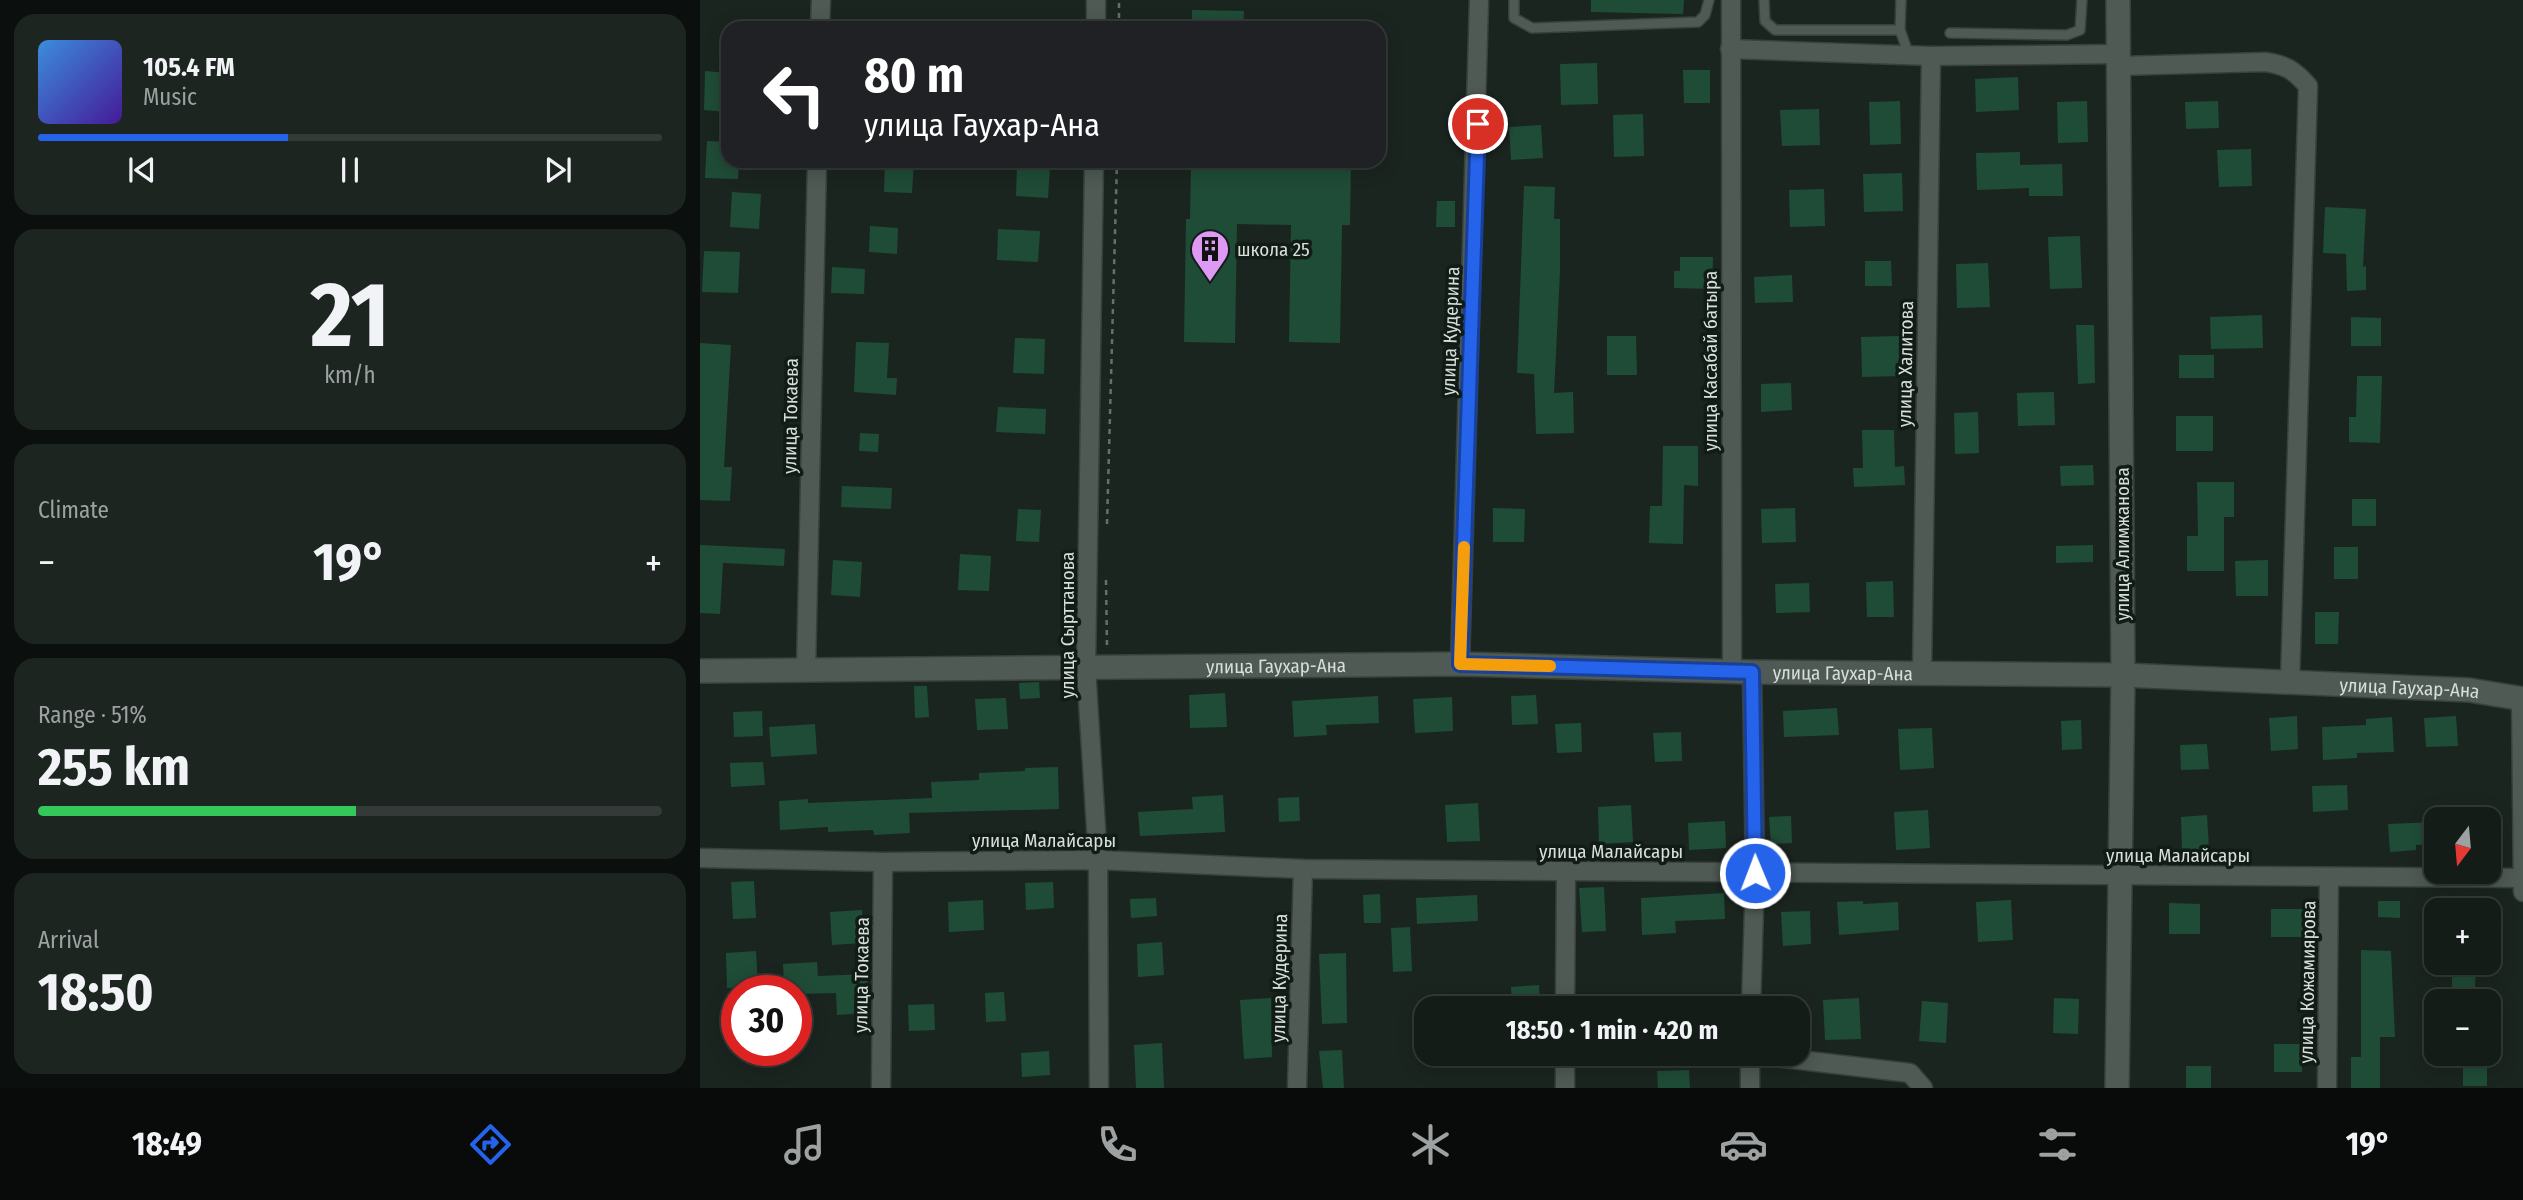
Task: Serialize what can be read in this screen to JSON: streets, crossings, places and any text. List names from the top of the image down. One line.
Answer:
{"streets":{"street":["улица Кудерина","улица Касабай батыра","улица Халитова","улица Токаева","улица Алимжанова","улица Сырттанова","улица Гаухар-Ана","улица Малайсары","улица Кожамиярова"]},"crossings":[["улица Кудерина","улица Гаухар-Ана"],["улица Кудерина","улица Малайсары"],["улица Касабай батыра","улица Гаухар-Ана"],["улица Касабай батыра","улица Малайсары"],["улица Халитова","улица Гаухар-Ана"],["улица Токаева","улица Гаухар-Ана"],["улица Токаева","улица Малайсары"],["улица Алимжанова","улица Гаухар-Ана"],["улица Алимжанова","улица Малайсары"],["улица Сырттанова","улица Гаухар-Ана"],["улица Сырттанова","улица Малайсары"],["улица Малайсары","улица Кожамиярова"]],"places":{"building":["школа 25"]},"north":"bottom","page":{"turn":["80 m","улица Гаухар-Ана"],"song":["105.4 FM","Music"],"tile":[["21","km/h"],"Climate",["Range · 51%","255 km"],["Arrival","18:50"]],"heat":["−","19°","+"],"map_buttons":["+","−"],"limit":"30","trip":"18:50 · 1 min · 420 m","tabs":["18:49","19°"]}}
